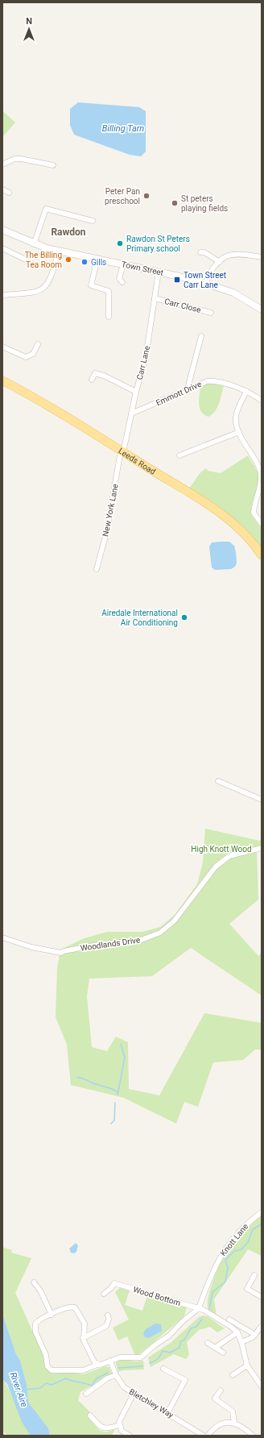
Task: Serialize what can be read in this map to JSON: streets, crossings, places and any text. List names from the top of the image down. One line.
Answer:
{"streets":{"main road":["Leeds Road"],"street":["Town Street","Carr Close","Carr Lane","Emmott Drive","New York Lane","Woodlands Drive","Knott Lane","Wood Bottom","Bletchley Way"]},"crossings":[["Town Street","Carr Lane"],["Carr Close","Carr Lane"],["Carr Lane","Emmott Drive"],["Carr Lane","Leeds Road"],["Carr Lane","New York Lane"],["Leeds Road","New York Lane"],["Knott Lane","Wood Bottom"]],"districts":["Rawdon"],"water":["Billing Tarn","River Aire"],"parks":["High Knott Wood"],"places":{"other":["Peter Pan preschool","St peters playing fields","Rawdon St Peters Primary school","The Billing Tea Room","Gills","Airedale International Air Conditioning"],"transit":["Town Street Carr Lane"]},"north":"top"}
